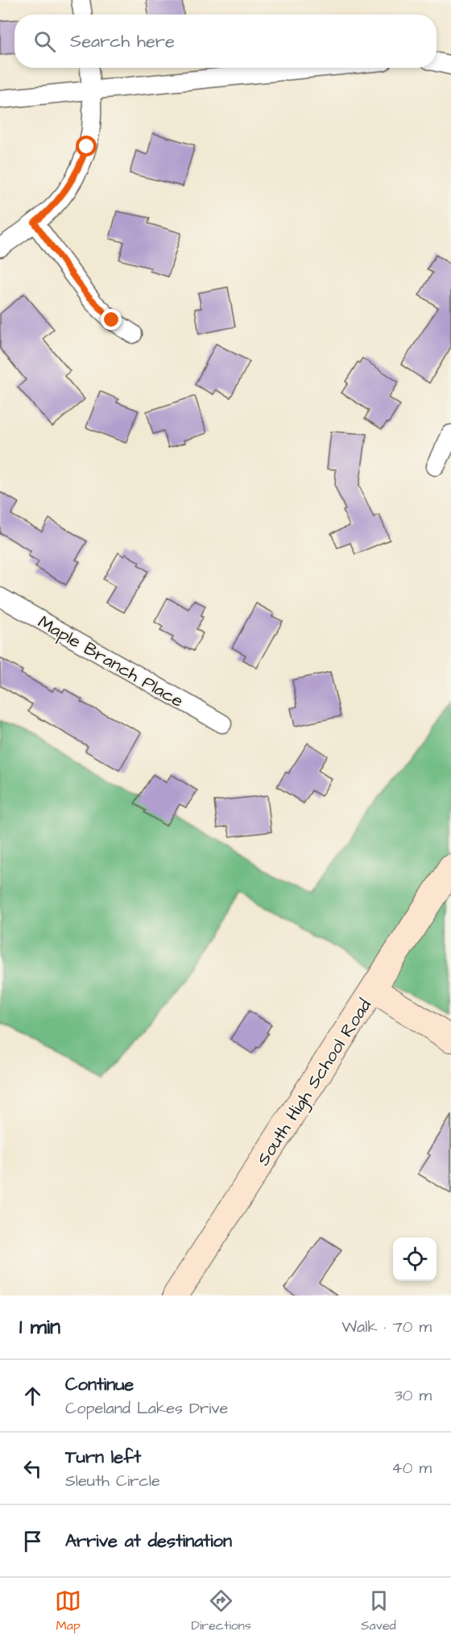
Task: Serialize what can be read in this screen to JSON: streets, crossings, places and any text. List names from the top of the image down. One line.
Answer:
{"streets":{"main road":["South High School Road"],"street":["Maple Branch Place"]},"page":{"search":"Search here","heading":["1 min","Walk · 70 m"],"list":[["Continue","Copeland Lakes Drive","30 m"],["Turn left","Sleuth Circle","40 m"],"Arrive at destination"],"nav":["Map","Directions","Saved"]}}
